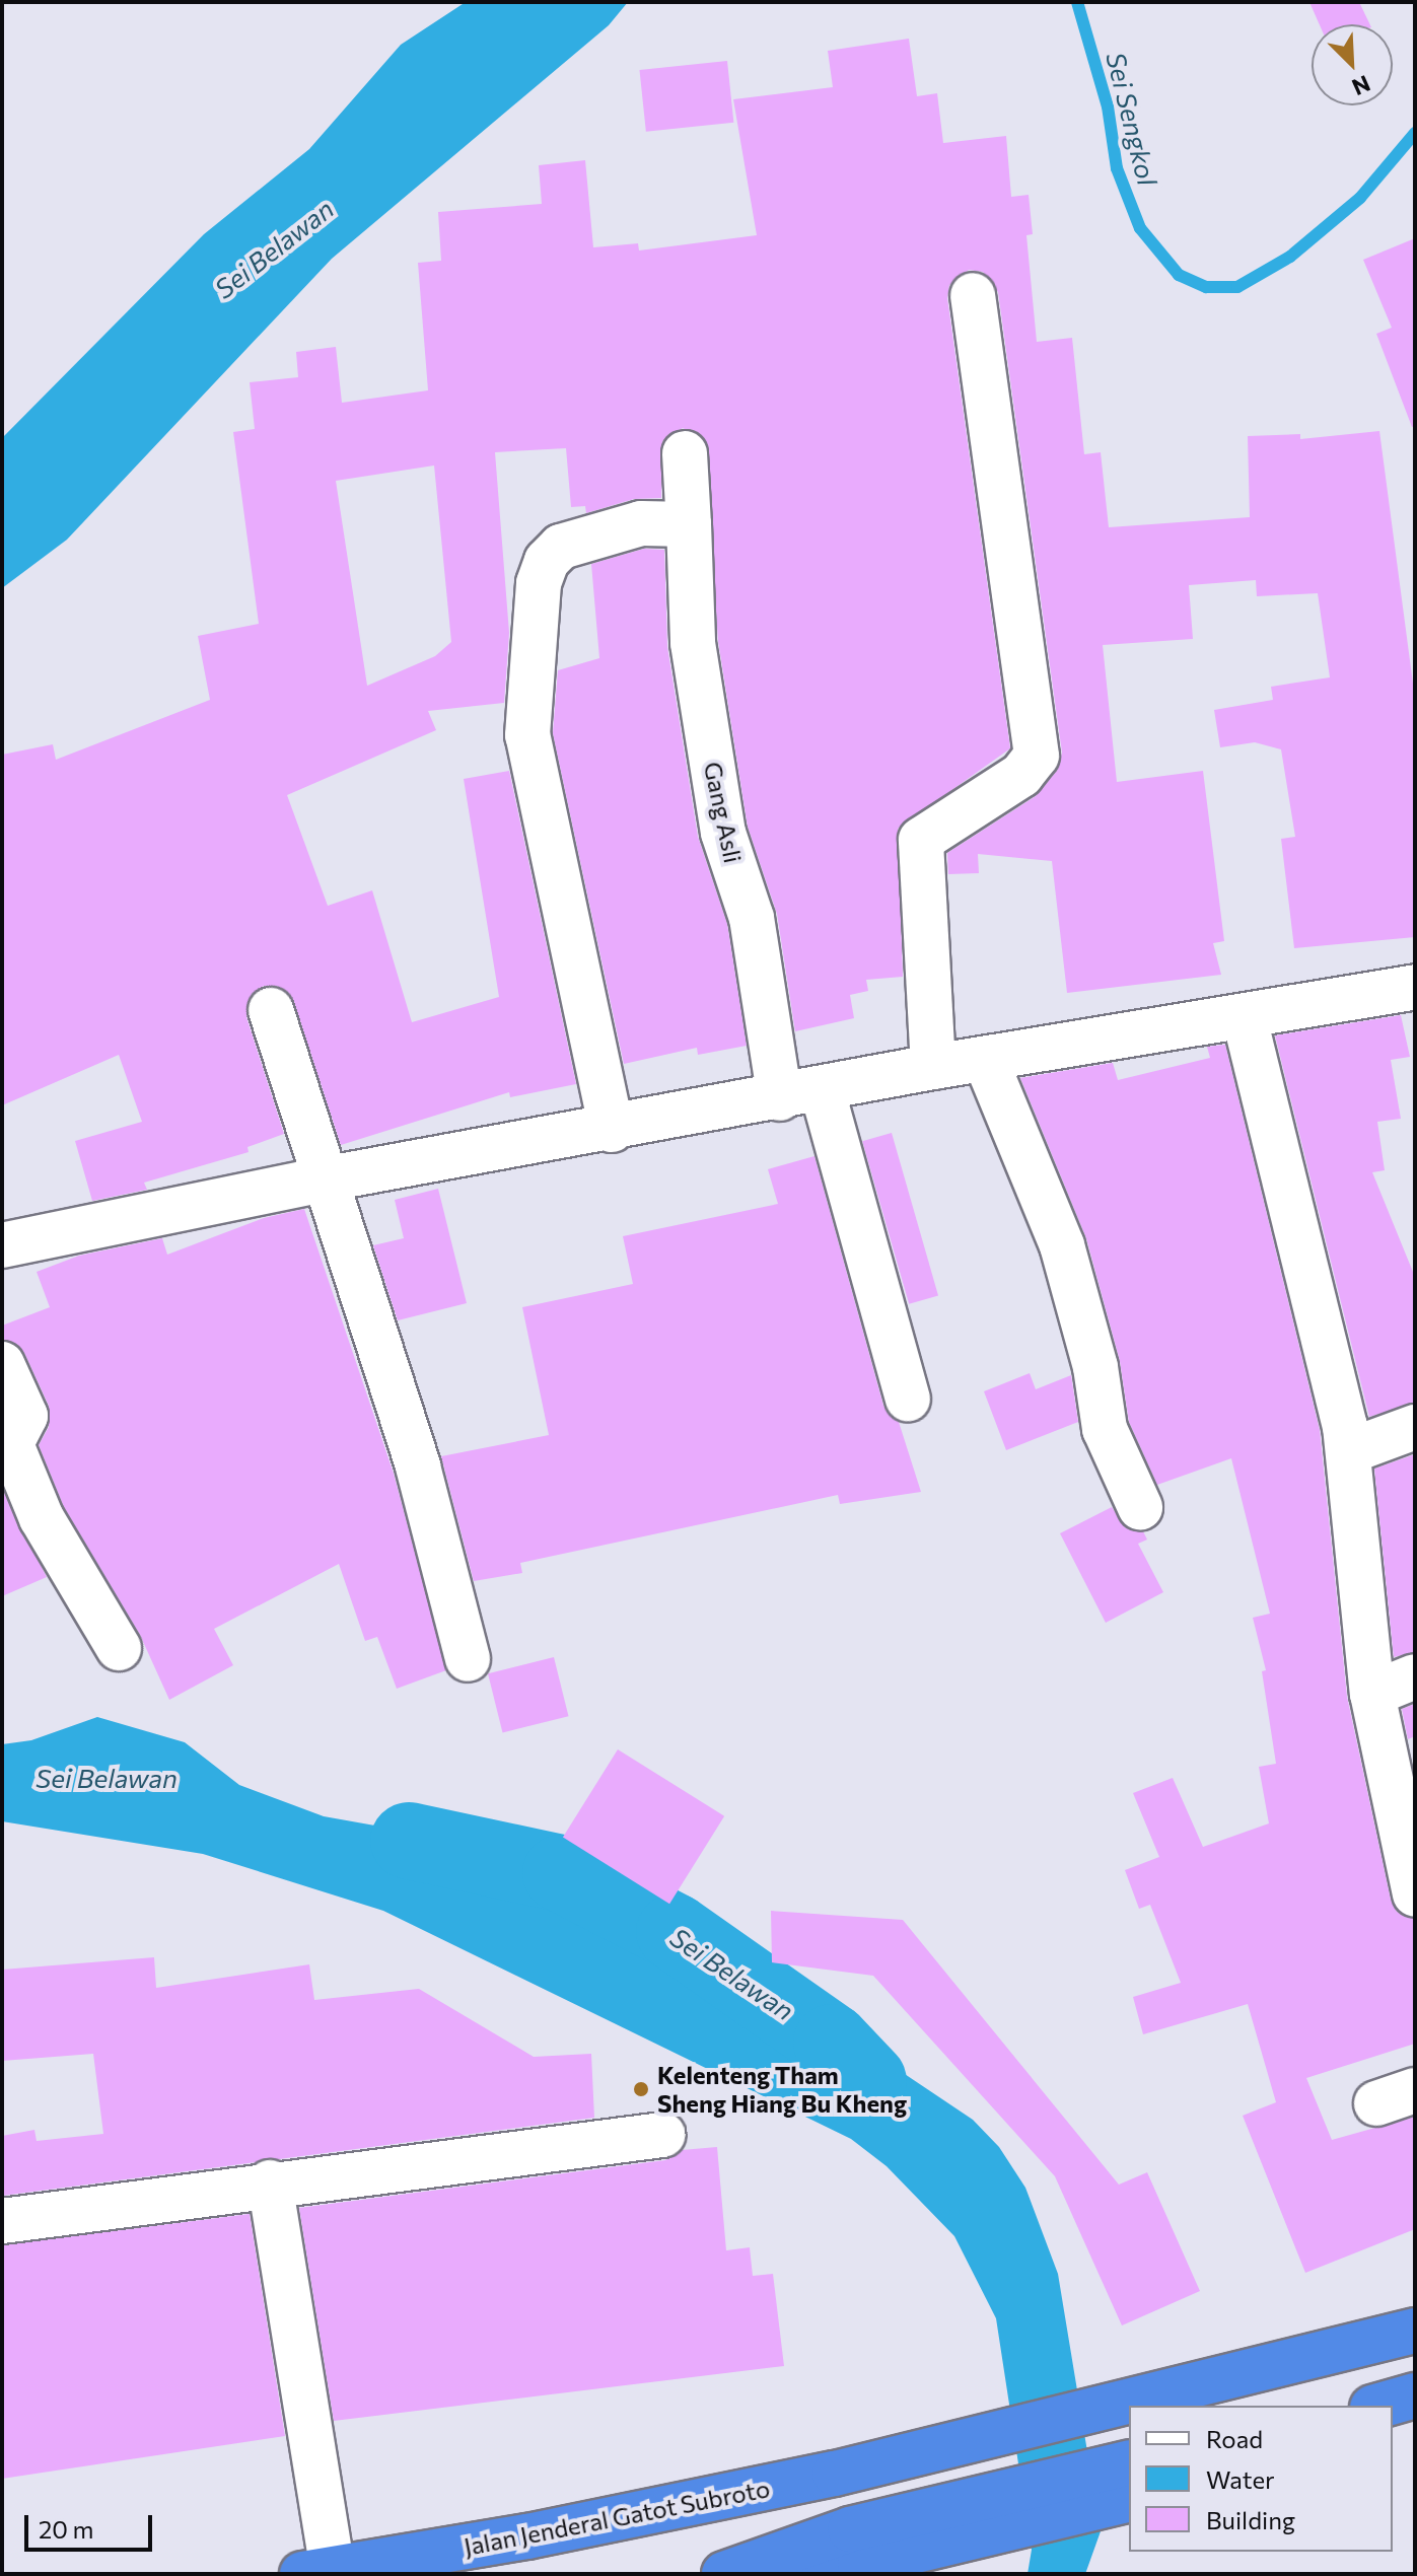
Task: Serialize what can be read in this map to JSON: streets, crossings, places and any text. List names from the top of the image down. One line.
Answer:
{"streets":{"highway":["Jalan Jenderal Gatot Subroto"],"street":["Gang Asli"]},"water":["Sei Sengkol","Sei Belawan"],"places":["Kelenteng Tham Sheng Hiang Bu Kheng"],"legend":["Road","Water","Building"],"scale_bar":"20 m","north":"bottom right"}
